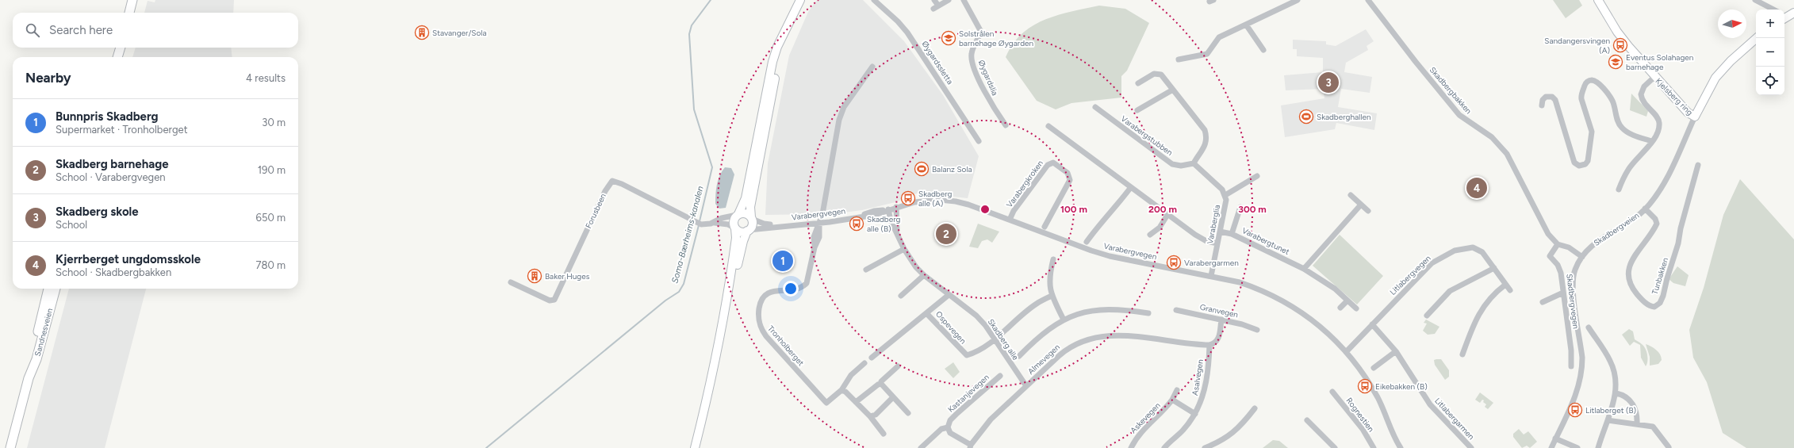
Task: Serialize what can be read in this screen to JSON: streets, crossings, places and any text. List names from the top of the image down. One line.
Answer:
{"streets":{"main road":["Kjelsberg ring","Forusbeen","Skadbergveien","Sandnesveien"],"street":["Øygardssletta","Øygardslia","Skadbergbakken","Varabergstubben","Varabergkroken","Varabergvegen","Varaberglia","Varabergtunet","Litlabergvegen","Tunbakken","Skadbergvegen","Granvegen","Ospevegen","Skadberg alle","Tronholberget","Almevegen","Asalvegen","Kastanjevegen","Rognestien","Askevegen","Litlabergarmen"]},"crossings":[["Skadbergbakken","Skadbergvegen"],["Kjelsberg ring","Skadbergveien"],["Varabergstubben","Varaberglia"],["Varabergkroken","Varabergvegen"],["Varabergvegen","Varaberglia"],["Varabergvegen","Litlabergvegen"],["Varabergvegen","Skadberg alle"],["Varabergvegen","Tronholberget"],["Varaberglia","Varabergtunet"],["Skadbergveien","Tunbakken"],["Litlabergvegen","Litlabergarmen"],["Ospevegen","Skadberg alle"],["Skadberg alle","Almevegen"],["Almevegen","Asalvegen"]],"water":["Soma-Bærheims-kanalen"],"places":{"building":["Stavanger/Sola","Baker Huges"],"school or university":["Solstrålen barnehage Øygarden","Eventus Solahagen barnehage"],"bus stop":["Sandangersvingen (A)","Skadberg alle (A)","Skadberg alle (B)","Varabergarmen","Eikebakken (B)","Litlaberget (B)"],"sports":["Skadberghallen","Balanz Sola"]},"north":"right","page":{"map_buttons":["+","−"],"search":"Search here","heading":["Nearby","4 results"],"pins":["3","4","2","1"],"list":[{"mark":"1","name":"Bunnpris Skadberg","note":"Supermarket · Tronholberget","value":"30 m"},{"mark":"2","name":"Skadberg barnehage","note":"School · Varabergvegen","value":"190 m"},{"mark":"3","name":"Skadberg skole","note":"School","value":"650 m"},{"mark":"4","name":"Kjerrberget ungdomsskole","note":"School · Skadbergbakken","value":"780 m"}]},"rings":["100 m","200 m","300 m"]}
